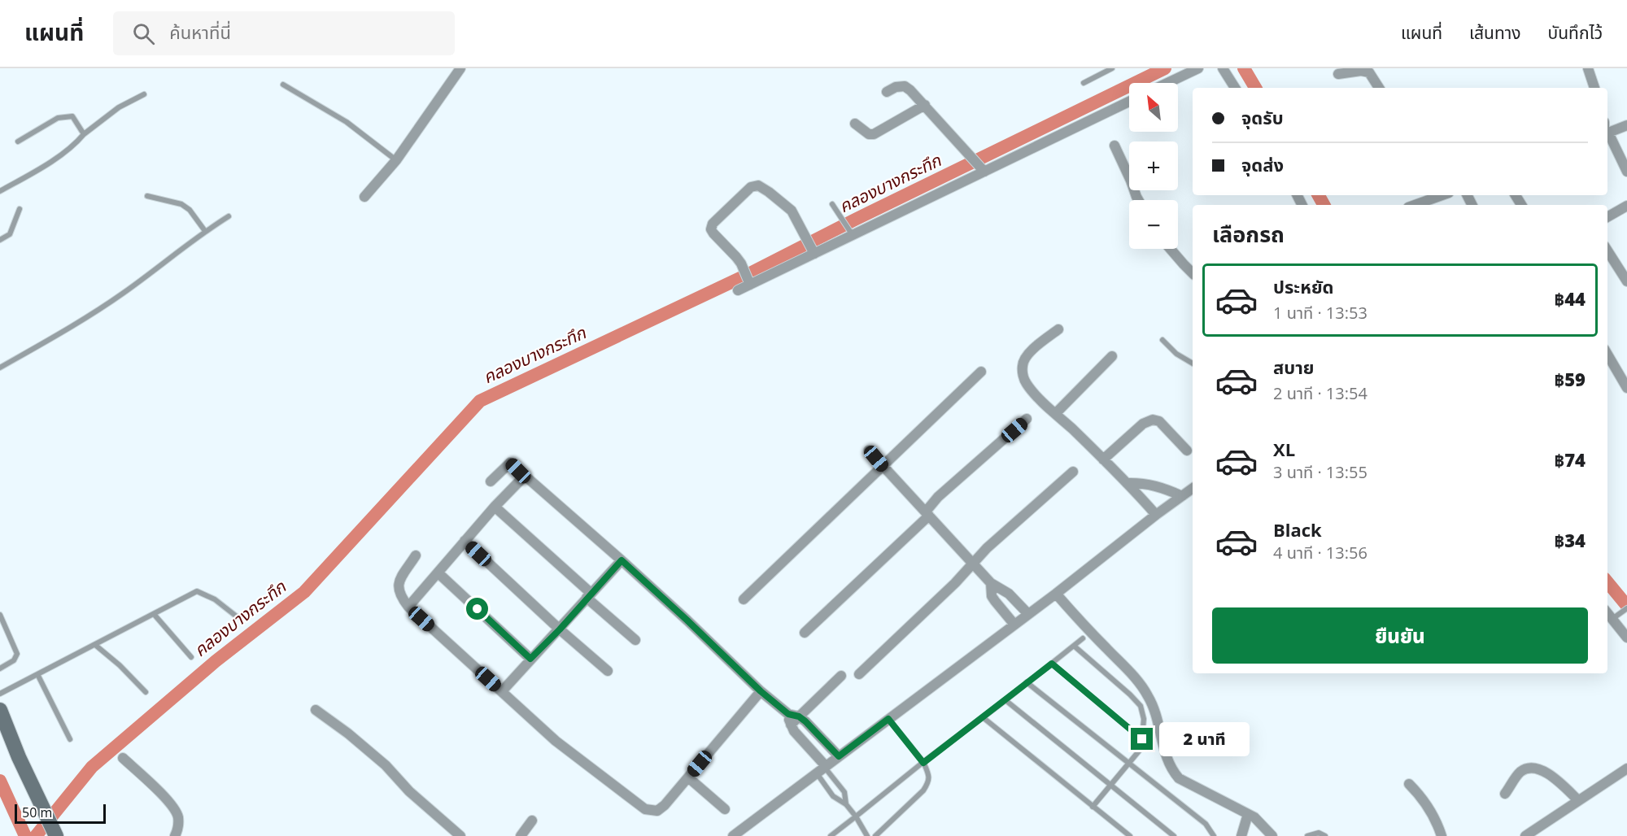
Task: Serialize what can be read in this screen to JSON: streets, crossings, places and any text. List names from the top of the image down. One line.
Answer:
{"water":["คลองบางกระทึก"],"scale_bar":"50 m","north":"top left","page":{"header":"แผนที่","search":"ค้นหาที่นี่","nav":["แผนที่","เส้นทาง","บันทึกไว้"],"map_buttons":["+","−"],"banner":["จุดรับ","จุดส่ง"],"heading":"เลือกรถ","list":[{"name":"ประหยัด","note":"1 นาที · 13:53","value":"฿44"},{"name":"สบาย","note":"2 นาที · 13:54","value":"฿59"},{"name":"XL","note":"3 นาที · 13:55","value":"฿74"},{"name":"Black","note":"4 นาที · 13:56","value":"฿34"}],"buttons":"ยืนยัน","bubble":"2 นาที","scale":"50 m"}}
